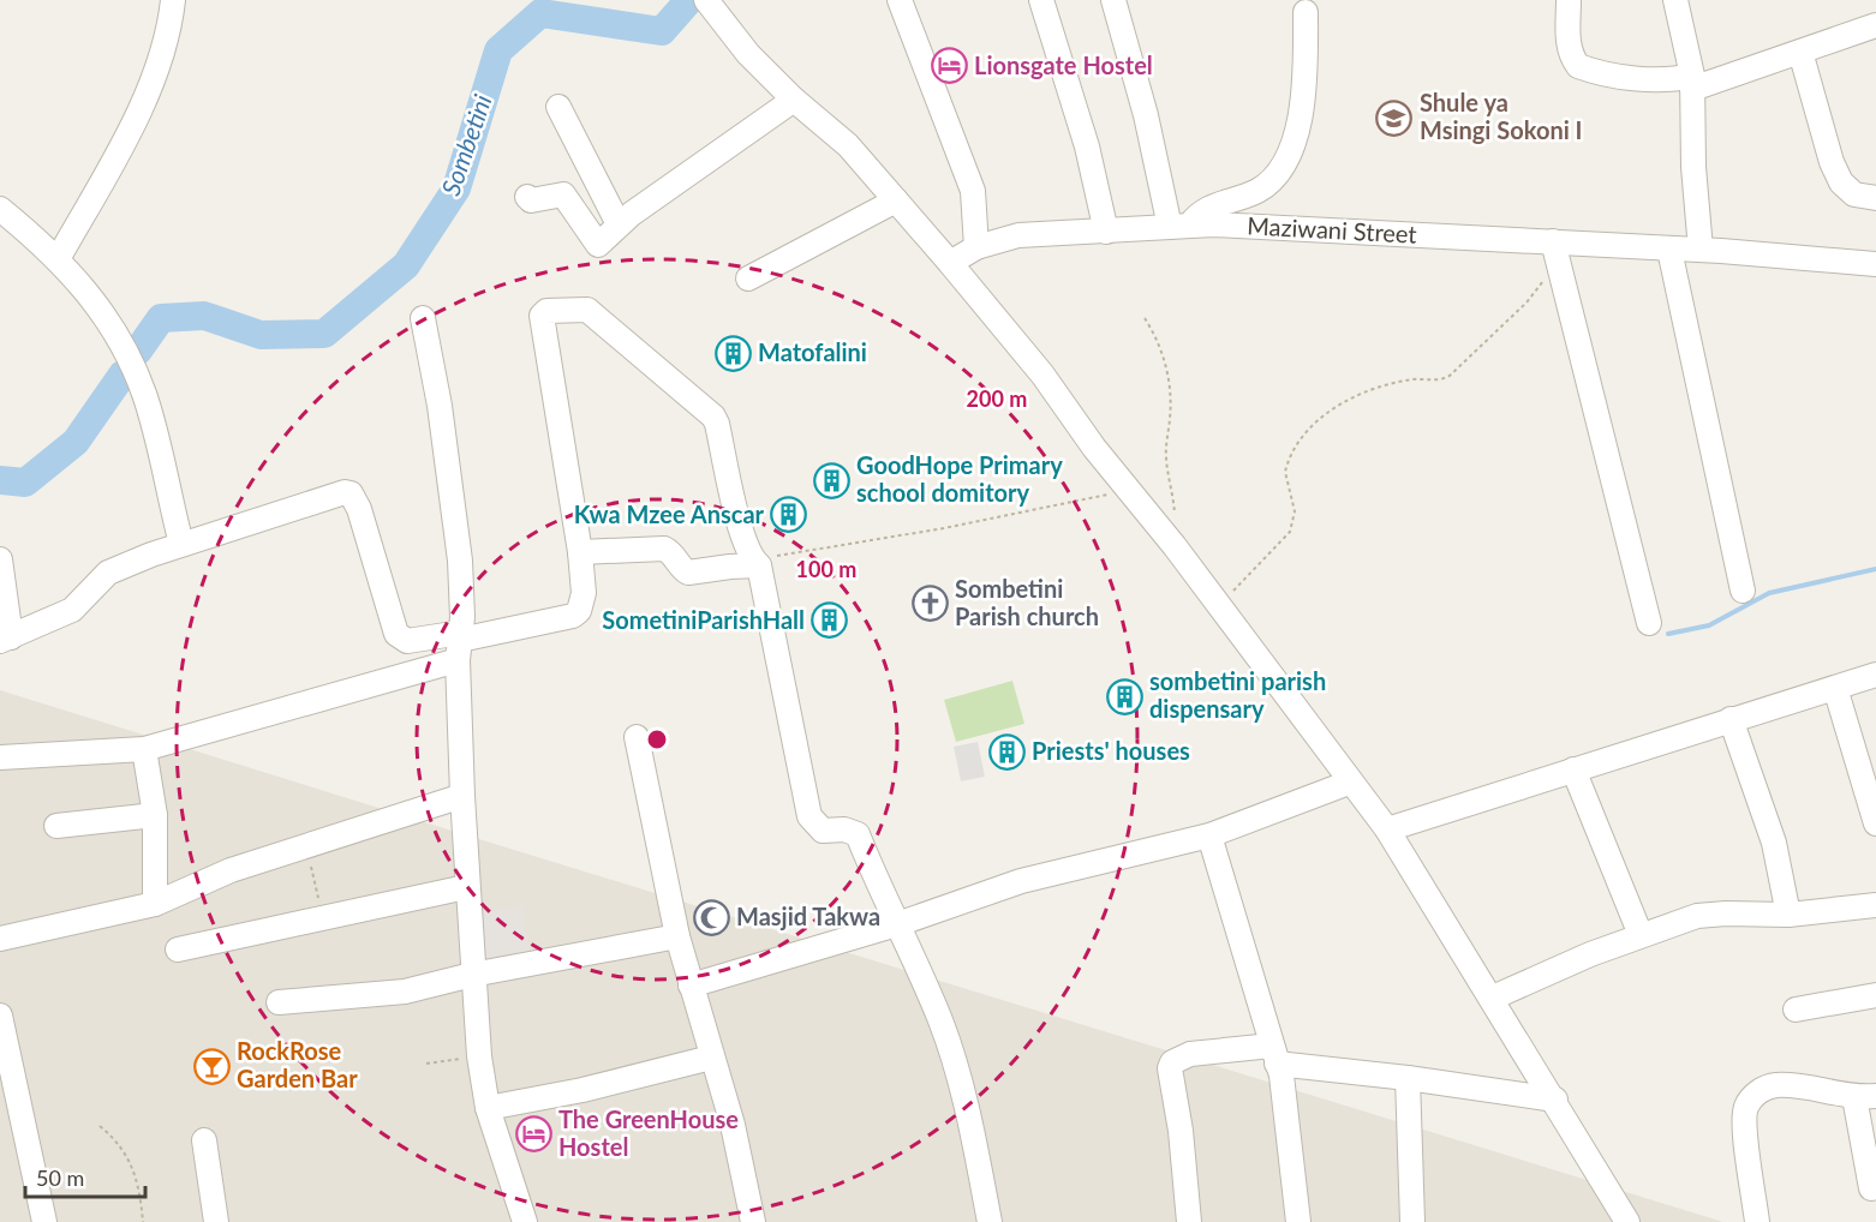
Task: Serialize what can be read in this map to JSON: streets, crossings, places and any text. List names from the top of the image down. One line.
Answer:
{"streets":{"street":["Maziwani Street"]},"water":["Sombetini"],"places":{"hotel":["Lionsgate Hostel","The GreenHouse Hostel"],"school or university":["Shule ya Msingi Sokoni I"],"building":["Matofalini","GoodHope Primary school domitory","Kwa Mzee Anscar","SometiniParishHall","sombetini parish dispensary","Priests' houses"],"church":["Sombetini Parish church"],"mosque":["Masjid Takwa"],"bar":["RockRose Garden Bar"]},"scale_bar":"50 m","rings":["200 m","100 m"]}
